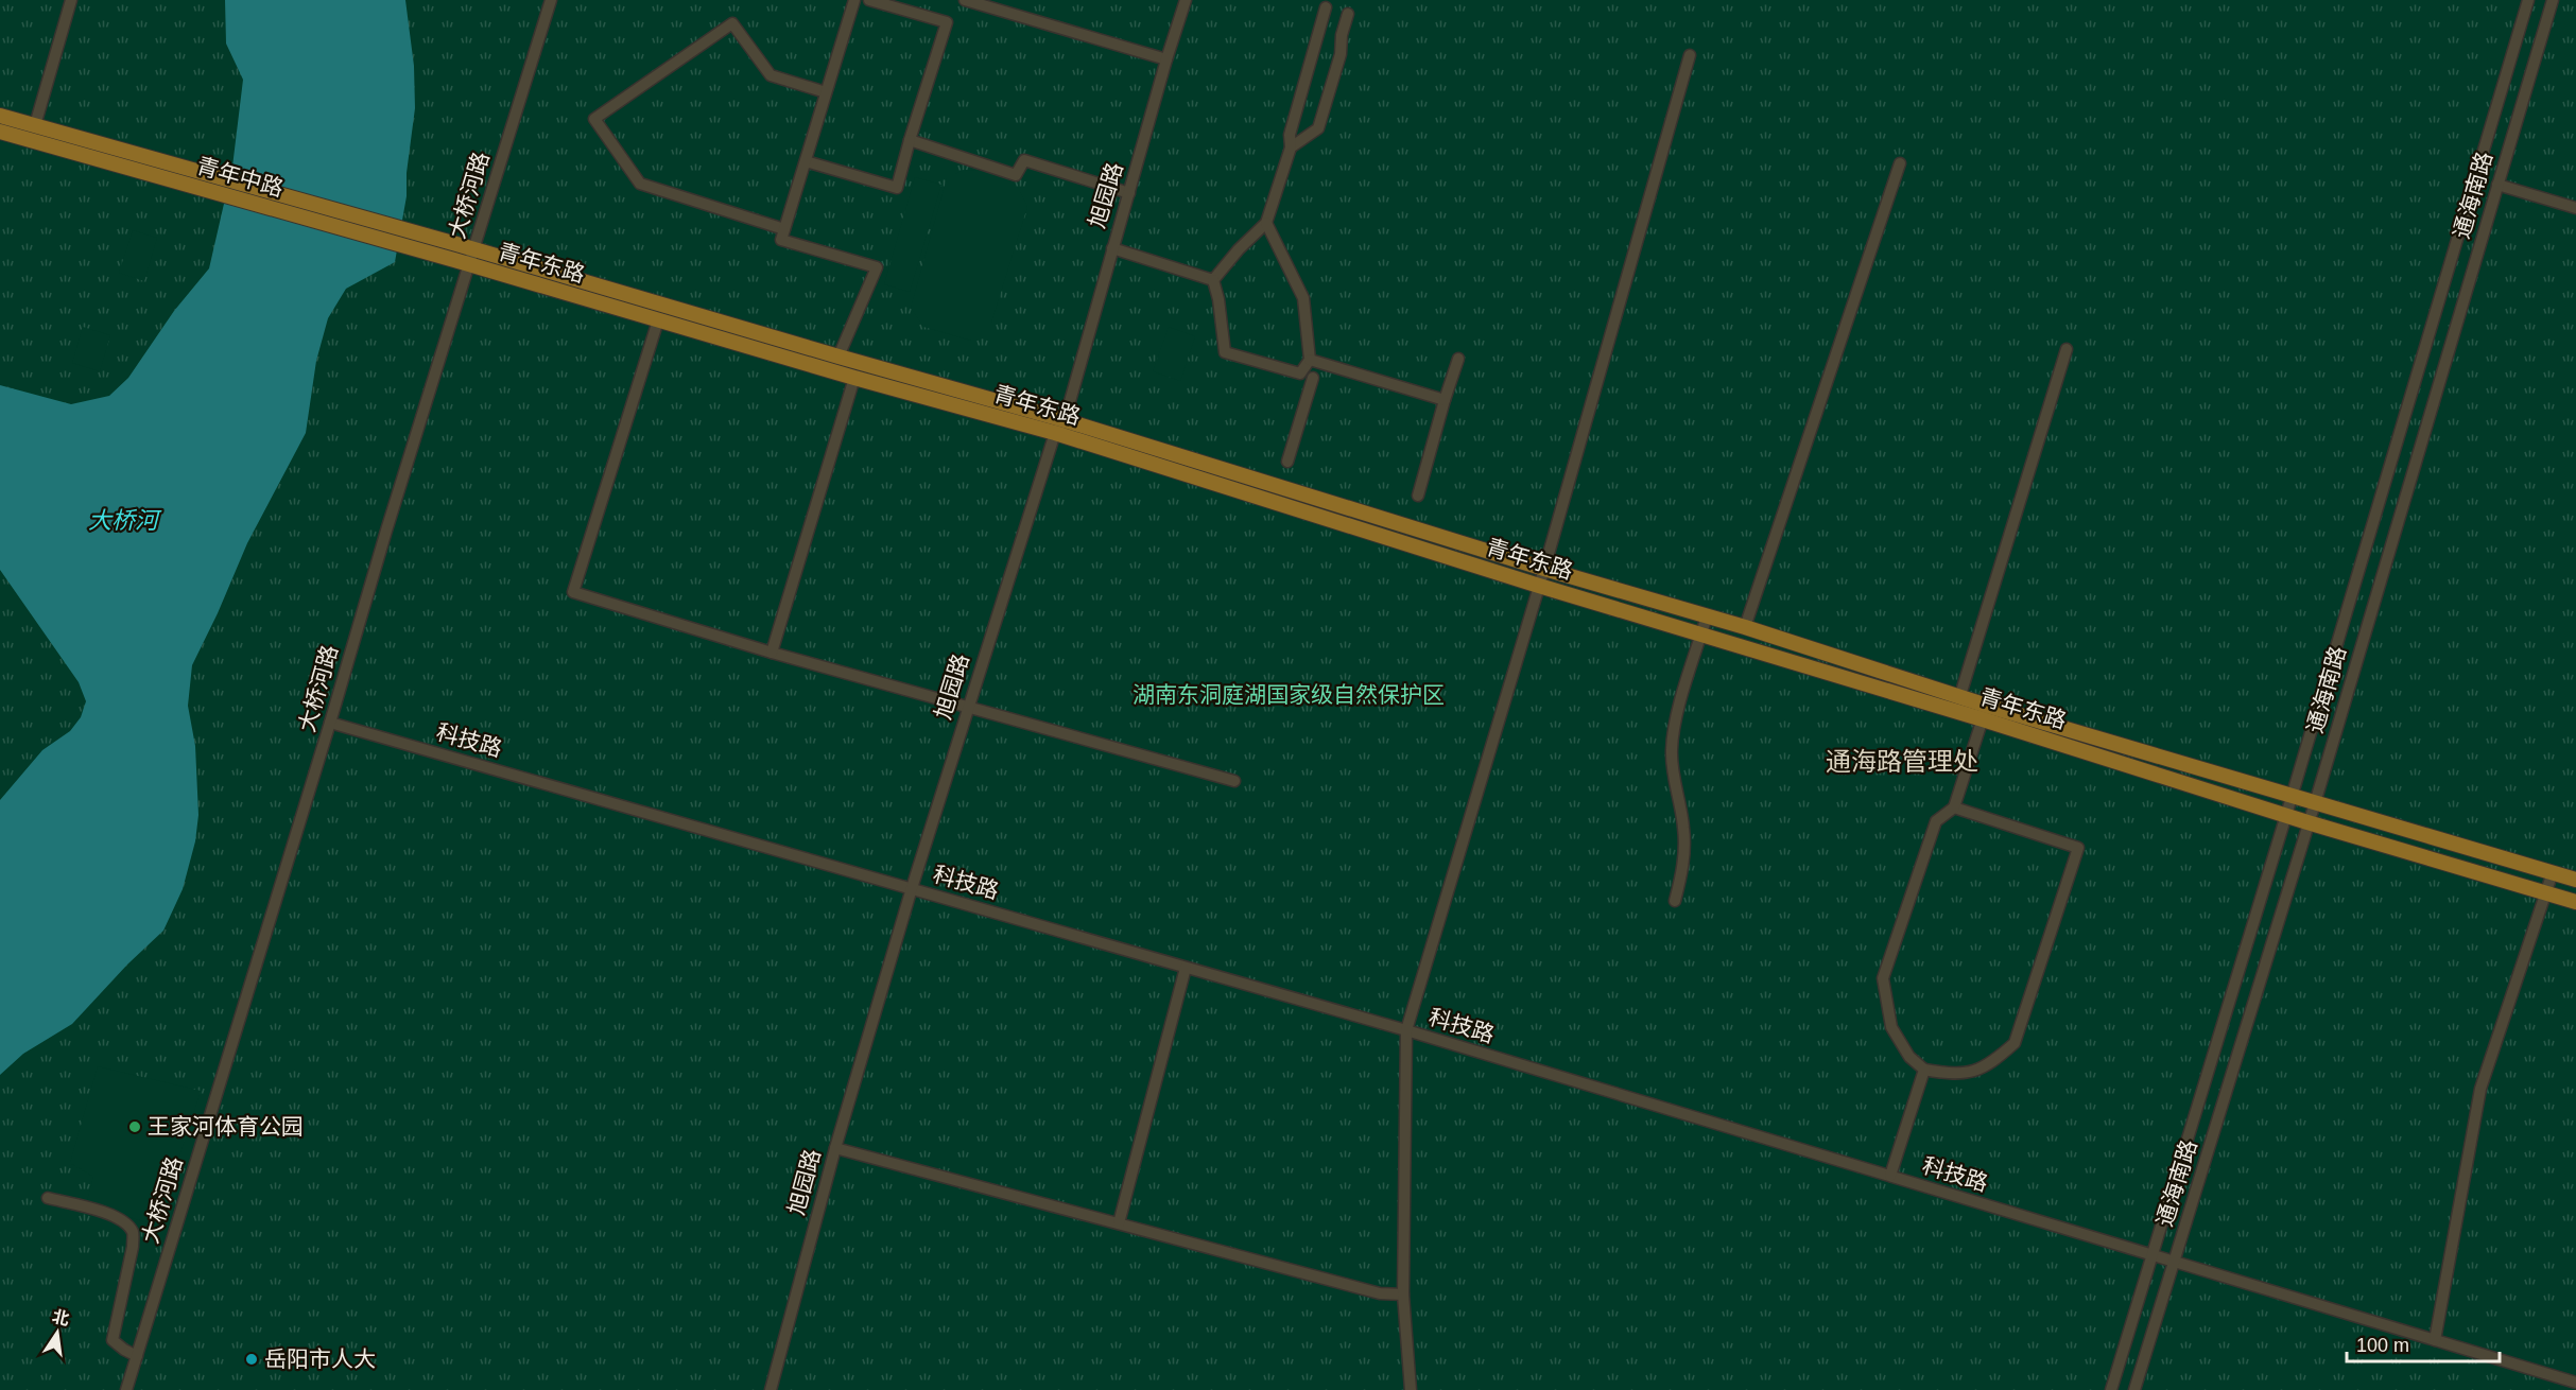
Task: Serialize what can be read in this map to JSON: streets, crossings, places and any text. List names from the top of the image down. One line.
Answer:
{"streets":{"main road":["青年中路","青年东路"],"street":["大桥河路","旭园路","通海南路","科技路"]},"crossings":[["青年中路","大桥河路"],["青年中路","青年东路"],["大桥河路","青年东路"],["大桥河路","科技路"],["旭园路","青年东路"],["旭园路","科技路"],["通海南路","青年东路"],["通海南路","科技路"]],"districts":["通海路管理处"],"water":["大桥河"],"parks":["湖南东洞庭湖国家级自然保护区"],"places":["王家河体育公园","岳阳市人大"],"scale_bar":"100 m","north":"top"}
